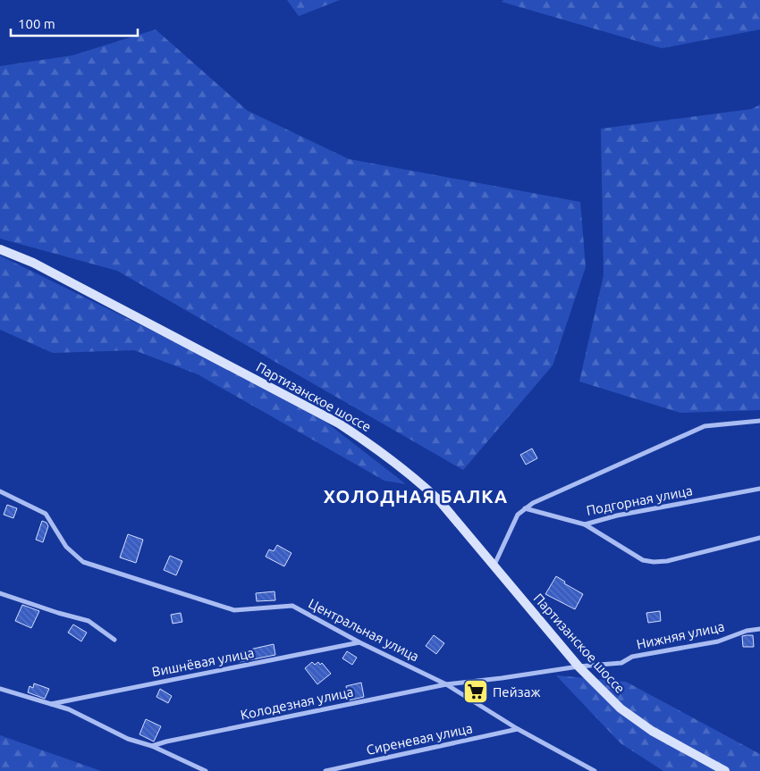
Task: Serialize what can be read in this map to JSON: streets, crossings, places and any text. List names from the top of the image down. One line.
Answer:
{"streets":{"main road":["Партизанское шоссе"],"street":["Подгорная улица","Центральная улица","Нижняя улица","Вишнёвая улица","Колодезная улица","Сиреневая улица"]},"crossings":[["Партизанское шоссе","Нижняя улица"],["Центральная улица","Нижняя улица"],["Центральная улица","Вишнёвая улица"],["Центральная улица","Колодезная улица"],["Центральная улица","Сиреневая улица"],["Нижняя улица","Колодезная улица"]],"districts":["ХОЛОДНАЯ БАЛКА"],"places":{"supermarket":["Пейзаж"]},"scale_bar":"100 m"}
